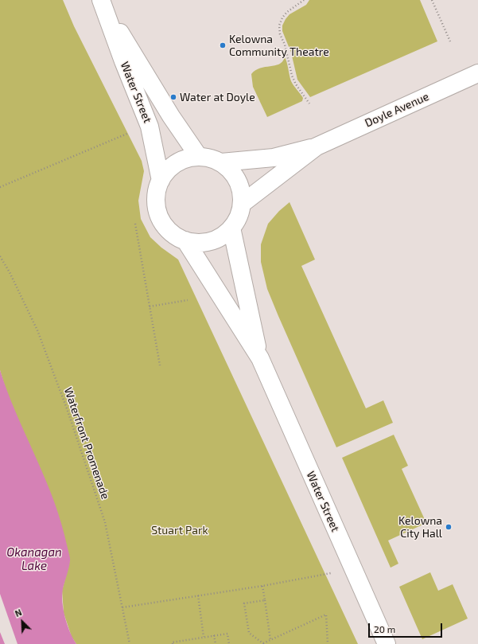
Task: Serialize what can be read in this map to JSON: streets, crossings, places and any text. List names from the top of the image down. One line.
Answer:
{"streets":{"main road":["Water Street","Doyle Avenue"],"path":["Waterfront Promenade"]},"crossings":[["Water Street","Doyle Avenue"]],"water":["Okanagan Lake"],"parks":["Stuart Park"],"places":["Kelowna Community Theatre","Water at Doyle","Kelowna City Hall"],"scale_bar":"20 m","north":"top left"}
